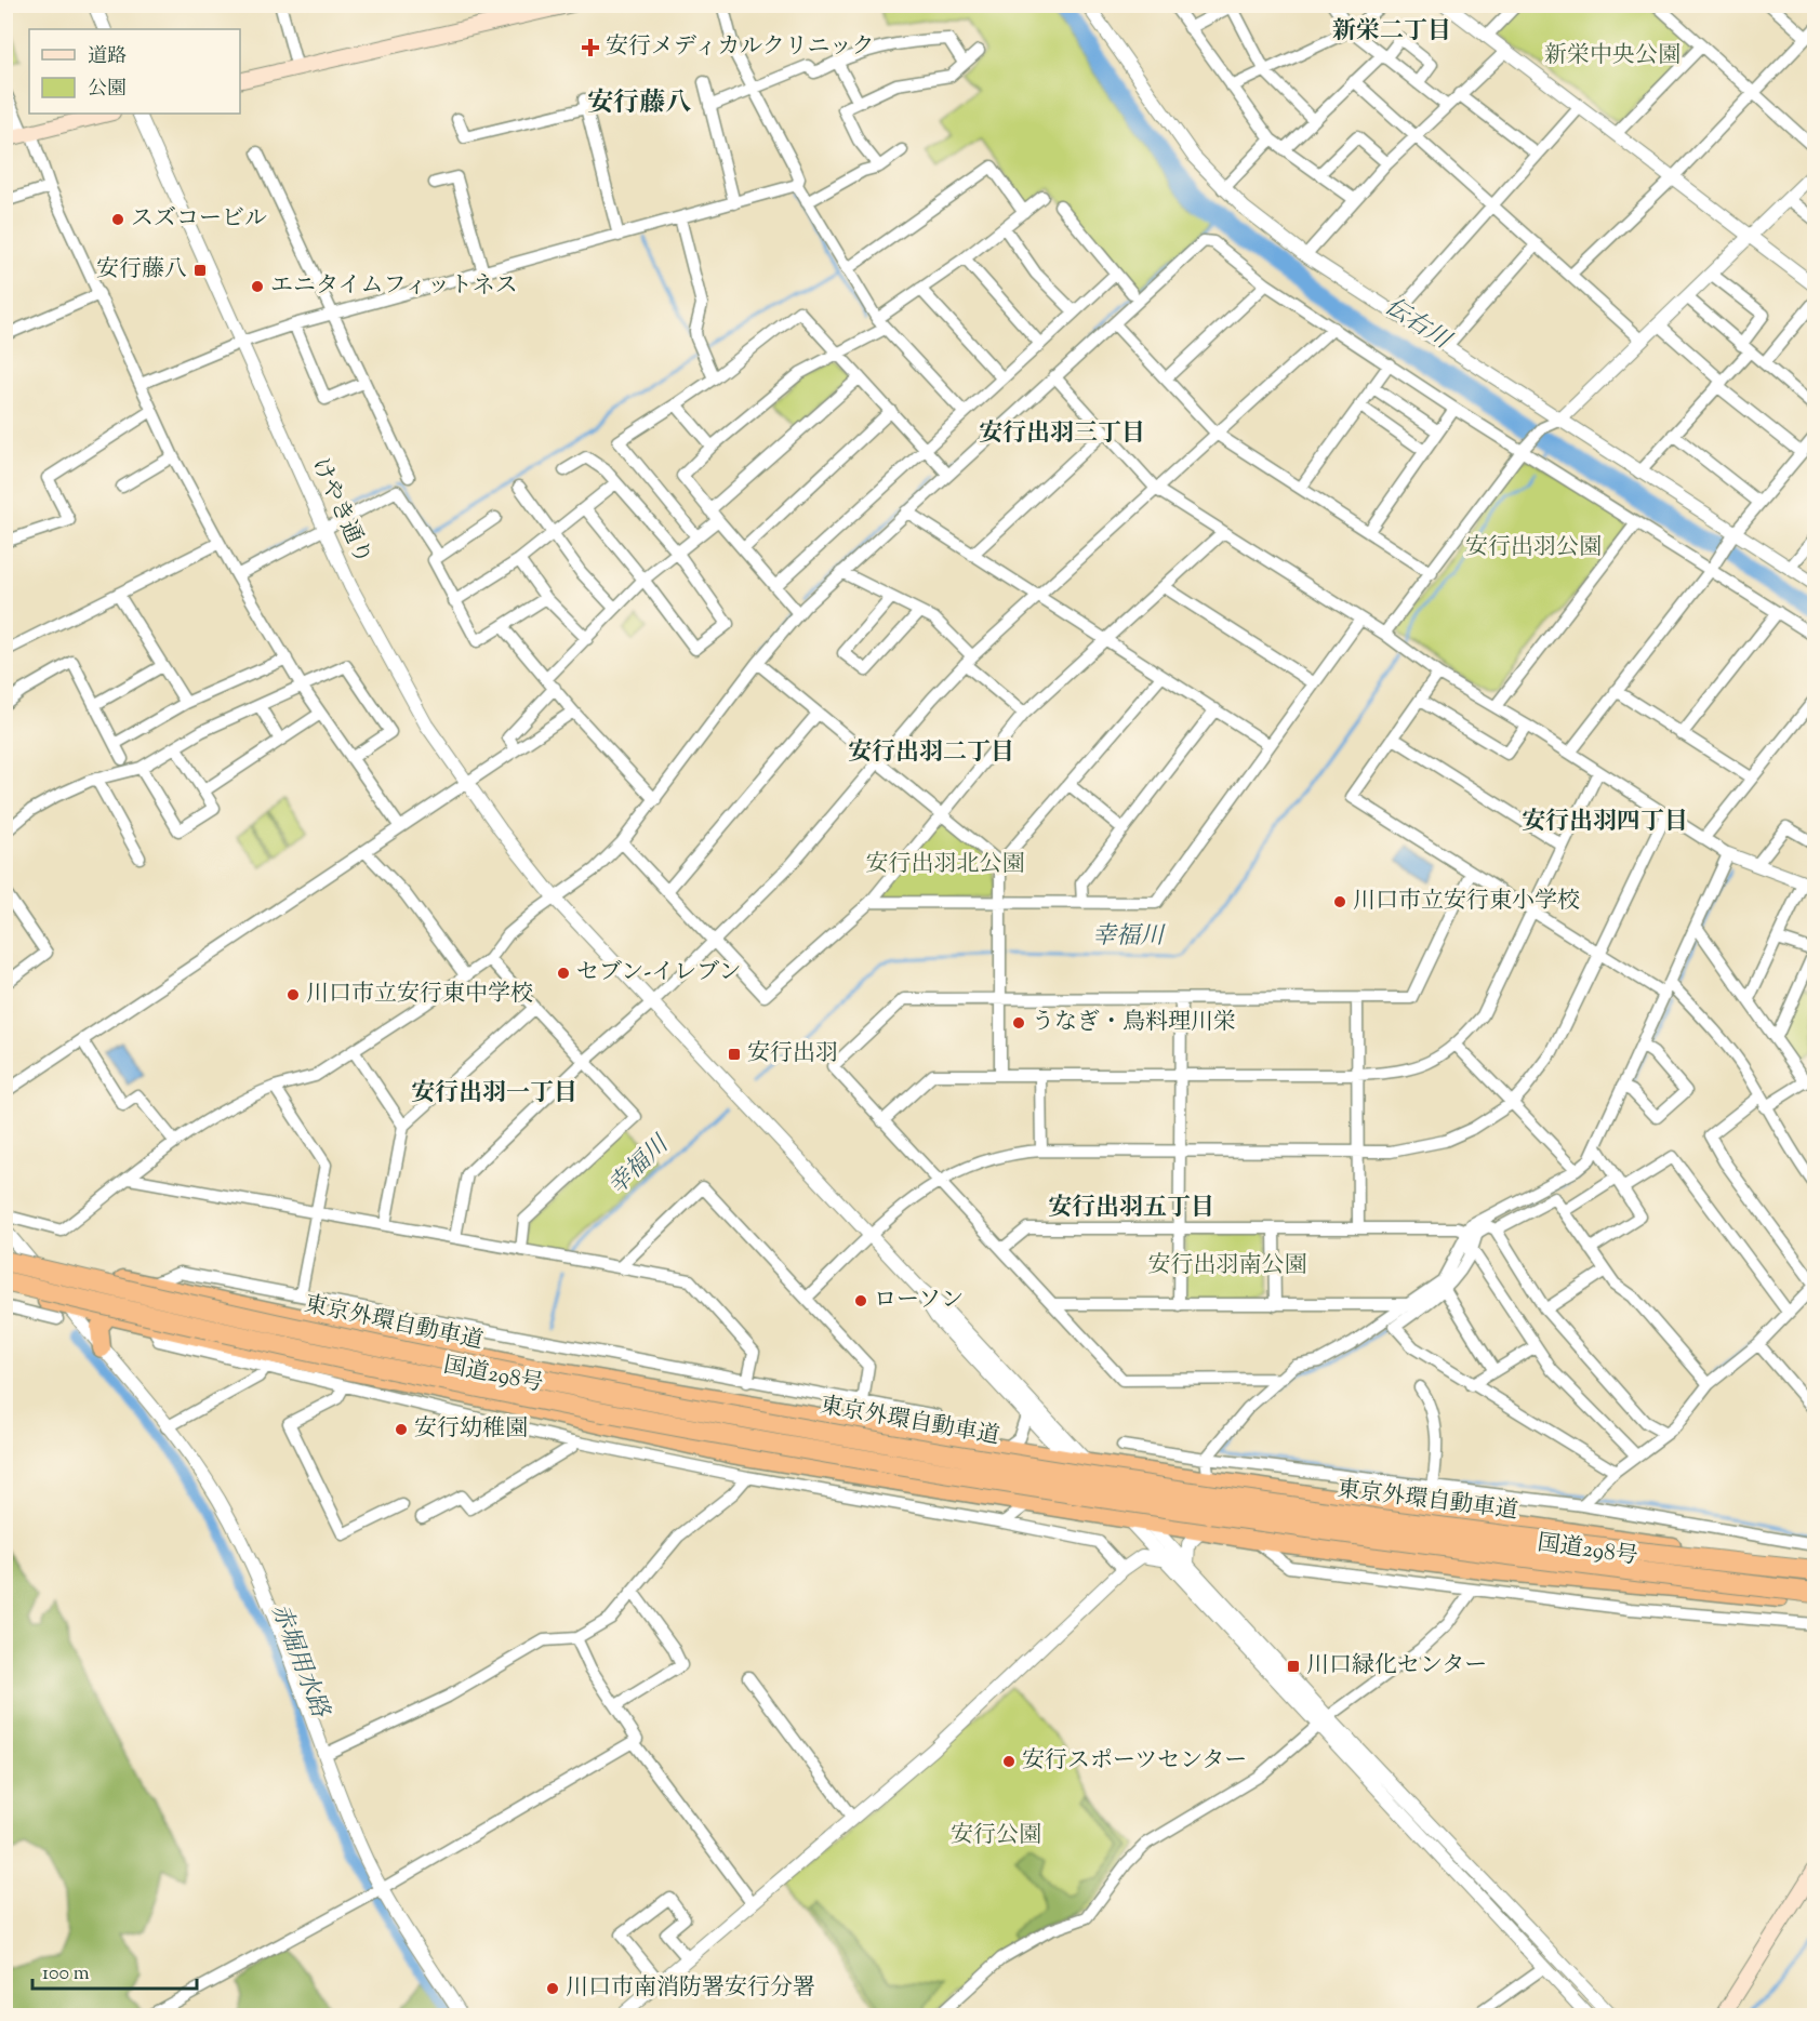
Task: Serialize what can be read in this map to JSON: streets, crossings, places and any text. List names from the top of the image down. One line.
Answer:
{"streets":{"highway":["東京外環自動車道","国道298号"],"street":["けやき通り"]},"districts":["新栄二丁目","安行藤八","安行出羽三丁目","安行出羽二丁目","安行出羽四丁目","安行出羽一丁目","安行出羽五丁目"],"water":["伝右川","幸福川","赤堀用水路"],"parks":["新栄中央公園","安行出羽公園","安行出羽北公園","安行出羽南公園","安行公園"],"places":{"health":["安行メディカルクリニック"],"other":["スズコービル","エニタイムフィットネス","川口市立安行東小学校","セブン-イレブン","川口市立安行東中学校","うなぎ・鳥料理川栄","ローソン","安行幼稚園","安行スポーツセンター","川口市南消防署安行分署"],"transit":["安行藤八","安行出羽","川口緑化センター"]},"legend":["道路","公園"],"scale_bar":"100 m"}
